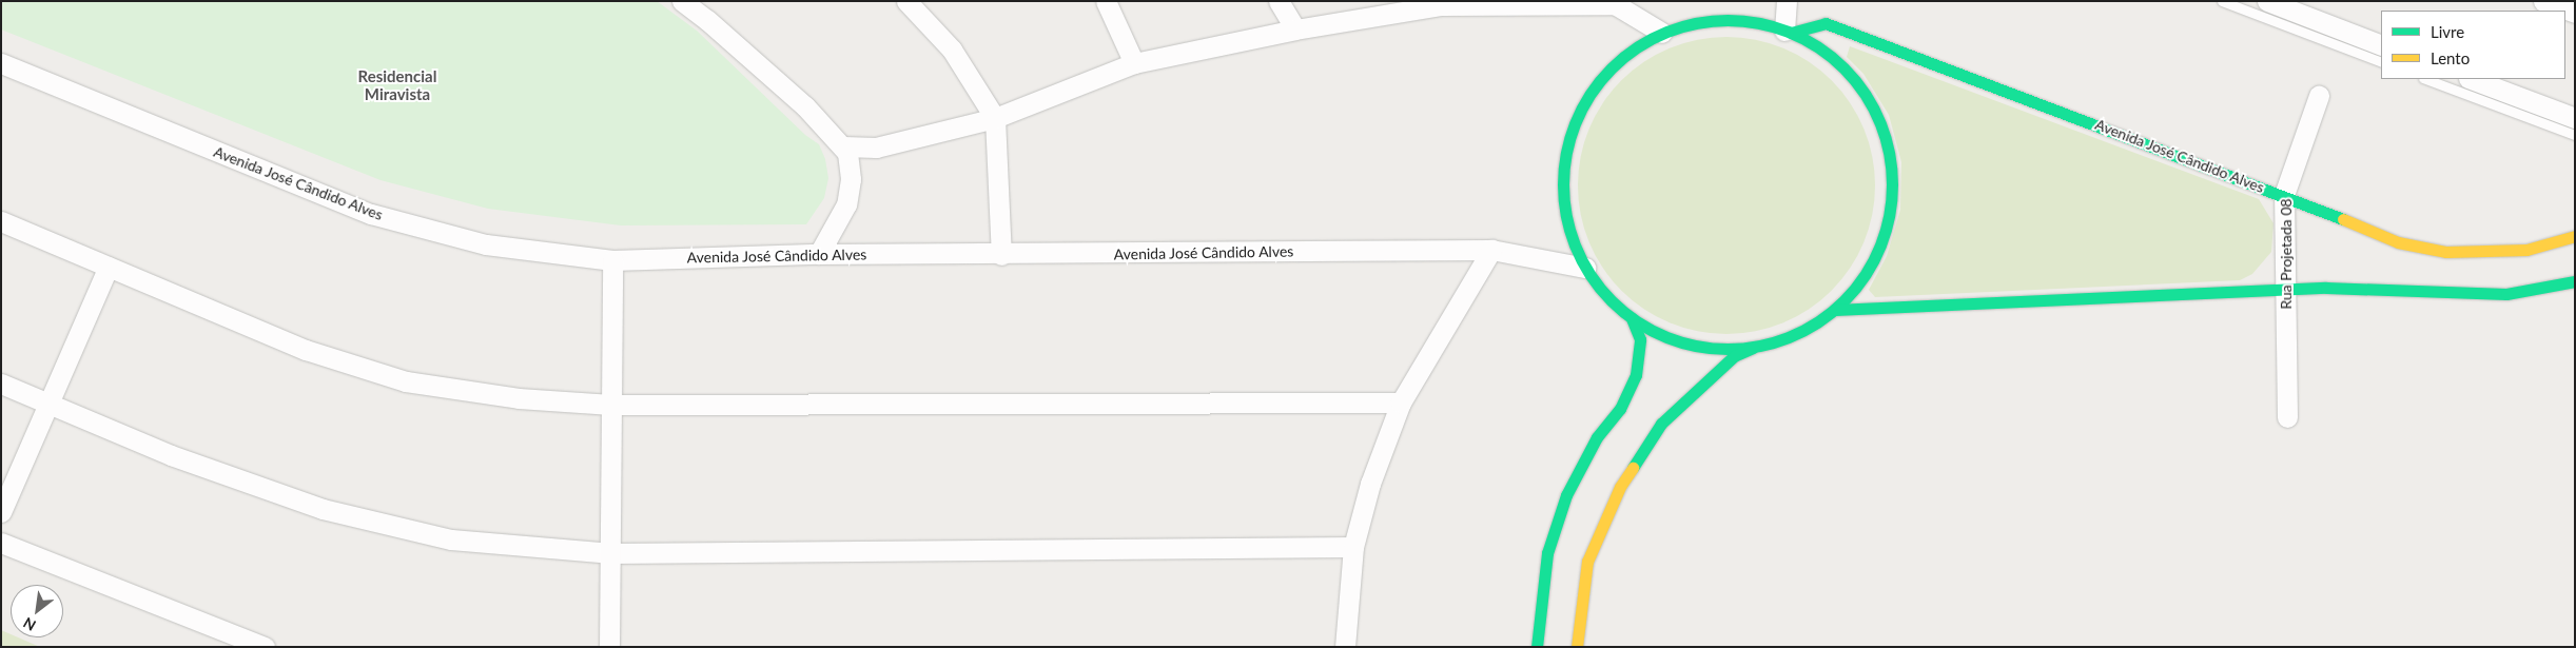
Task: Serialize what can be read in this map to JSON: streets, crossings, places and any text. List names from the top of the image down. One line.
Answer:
{"streets":{"street":["Avenida José Cândido Alves","Rua Projetada 08"]},"crossings":[["Avenida José Cândido Alves","Rua Projetada 08"]],"districts":["Residencial Miravista"],"legend":["Livre","Lento"],"north":"bottom left"}
